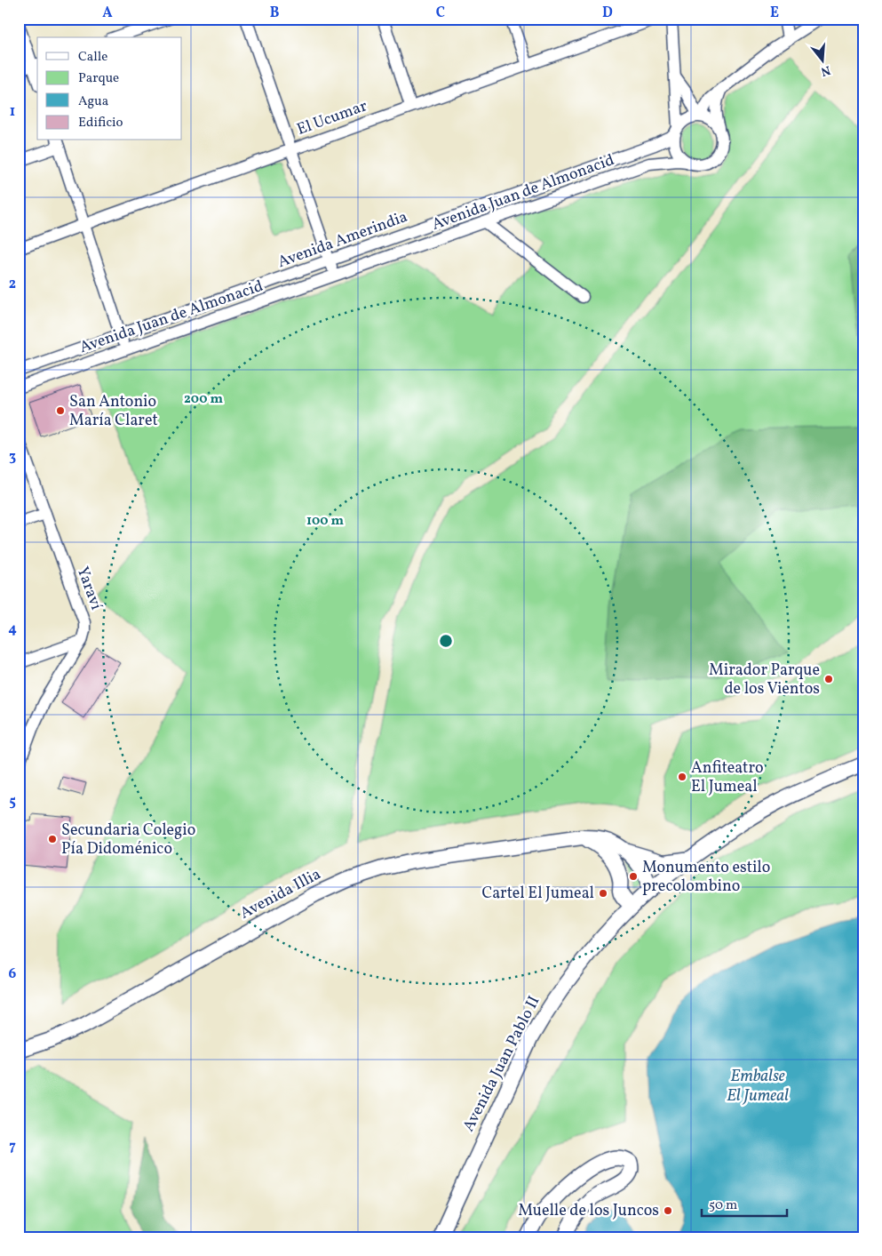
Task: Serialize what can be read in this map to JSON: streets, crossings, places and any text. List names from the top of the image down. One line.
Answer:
{"streets":{"main road":["Avenida Illia","Avenida Juan Pablo II"],"street":["El Ucumar","Avenida Juan de Almonacid","Avenida Amerindia","Yaraví"]},"crossings":[["Avenida Juan de Almonacid","Avenida Amerindia"],["Avenida Illia","Avenida Juan Pablo II"]],"water":["Embalse El Jumeal"],"places":["San Antonio María Claret","Mirador Parque de los Vientos","Anfiteatro El Jumeal","Secundaria Colegio Pía Didoménico","Monumento estilo precolombino","Cartel El Jumeal","Muelle de los Juncos"],"legend":["Calle","Parque","Agua","Edificio"],"scale_bar":"50 m","north":"bottom","grid":{"columns":["A","B","C","D","E"],"rows":["1","2","3","4","5","6","7"]},"rings":["200 m","100 m"]}
